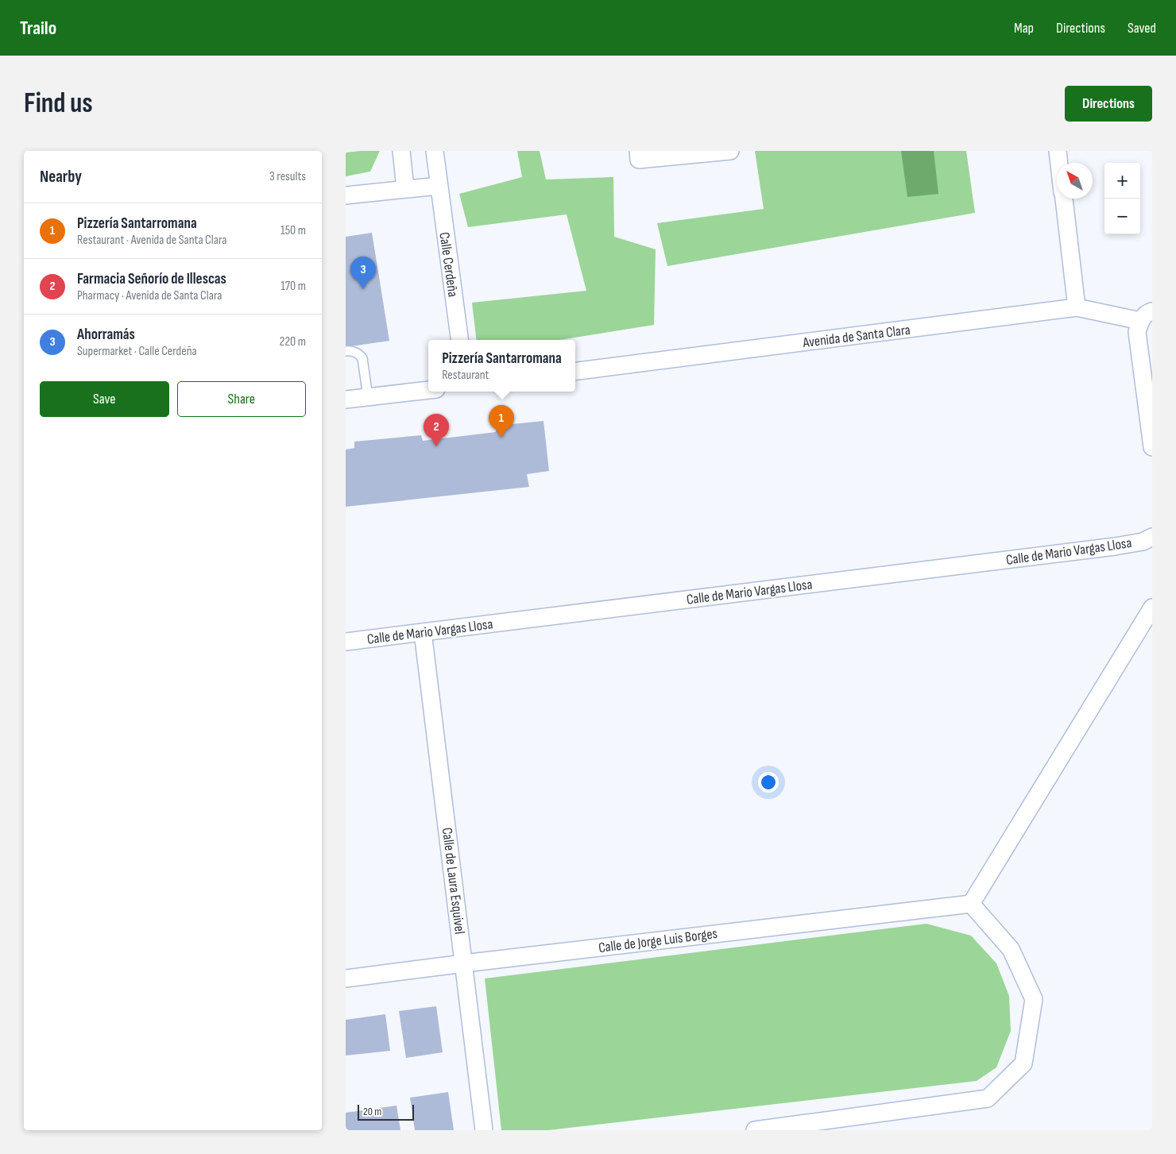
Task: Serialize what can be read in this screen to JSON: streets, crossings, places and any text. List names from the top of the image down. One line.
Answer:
{"streets":{"street":["Calle Cerdeña","Avenida de Santa Clara","Calle de Mario Vargas Llosa","Calle de Laura Esquivel","Calle de Jorge Luis Borges"]},"crossings":[["Calle de Mario Vargas Llosa","Calle de Laura Esquivel"],["Calle de Laura Esquivel","Calle de Jorge Luis Borges"]],"scale_bar":"20 m","north":"top left","page":{"header":"Trailo","nav":["Map","Directions","Saved"],"buttons":["Directions",["Save","Share"]],"title":"Find us","heading":["Nearby","3 results"],"map_buttons":["+","−"],"list":[{"mark":"1","name":"Pizzería Santarromana","note":"Restaurant · Avenida de Santa Clara","value":"150 m"},{"mark":"2","name":"Farmacia Señorío de Illescas","note":"Pharmacy · Avenida de Santa Clara","value":"170 m"},{"mark":"3","name":"Ahorramás","note":"Supermarket · Calle Cerdeña","value":"220 m"}],"pins":["3","1","2"],"popup":["Pizzería Santarromana","Restaurant"],"scale":"20 m"}}
